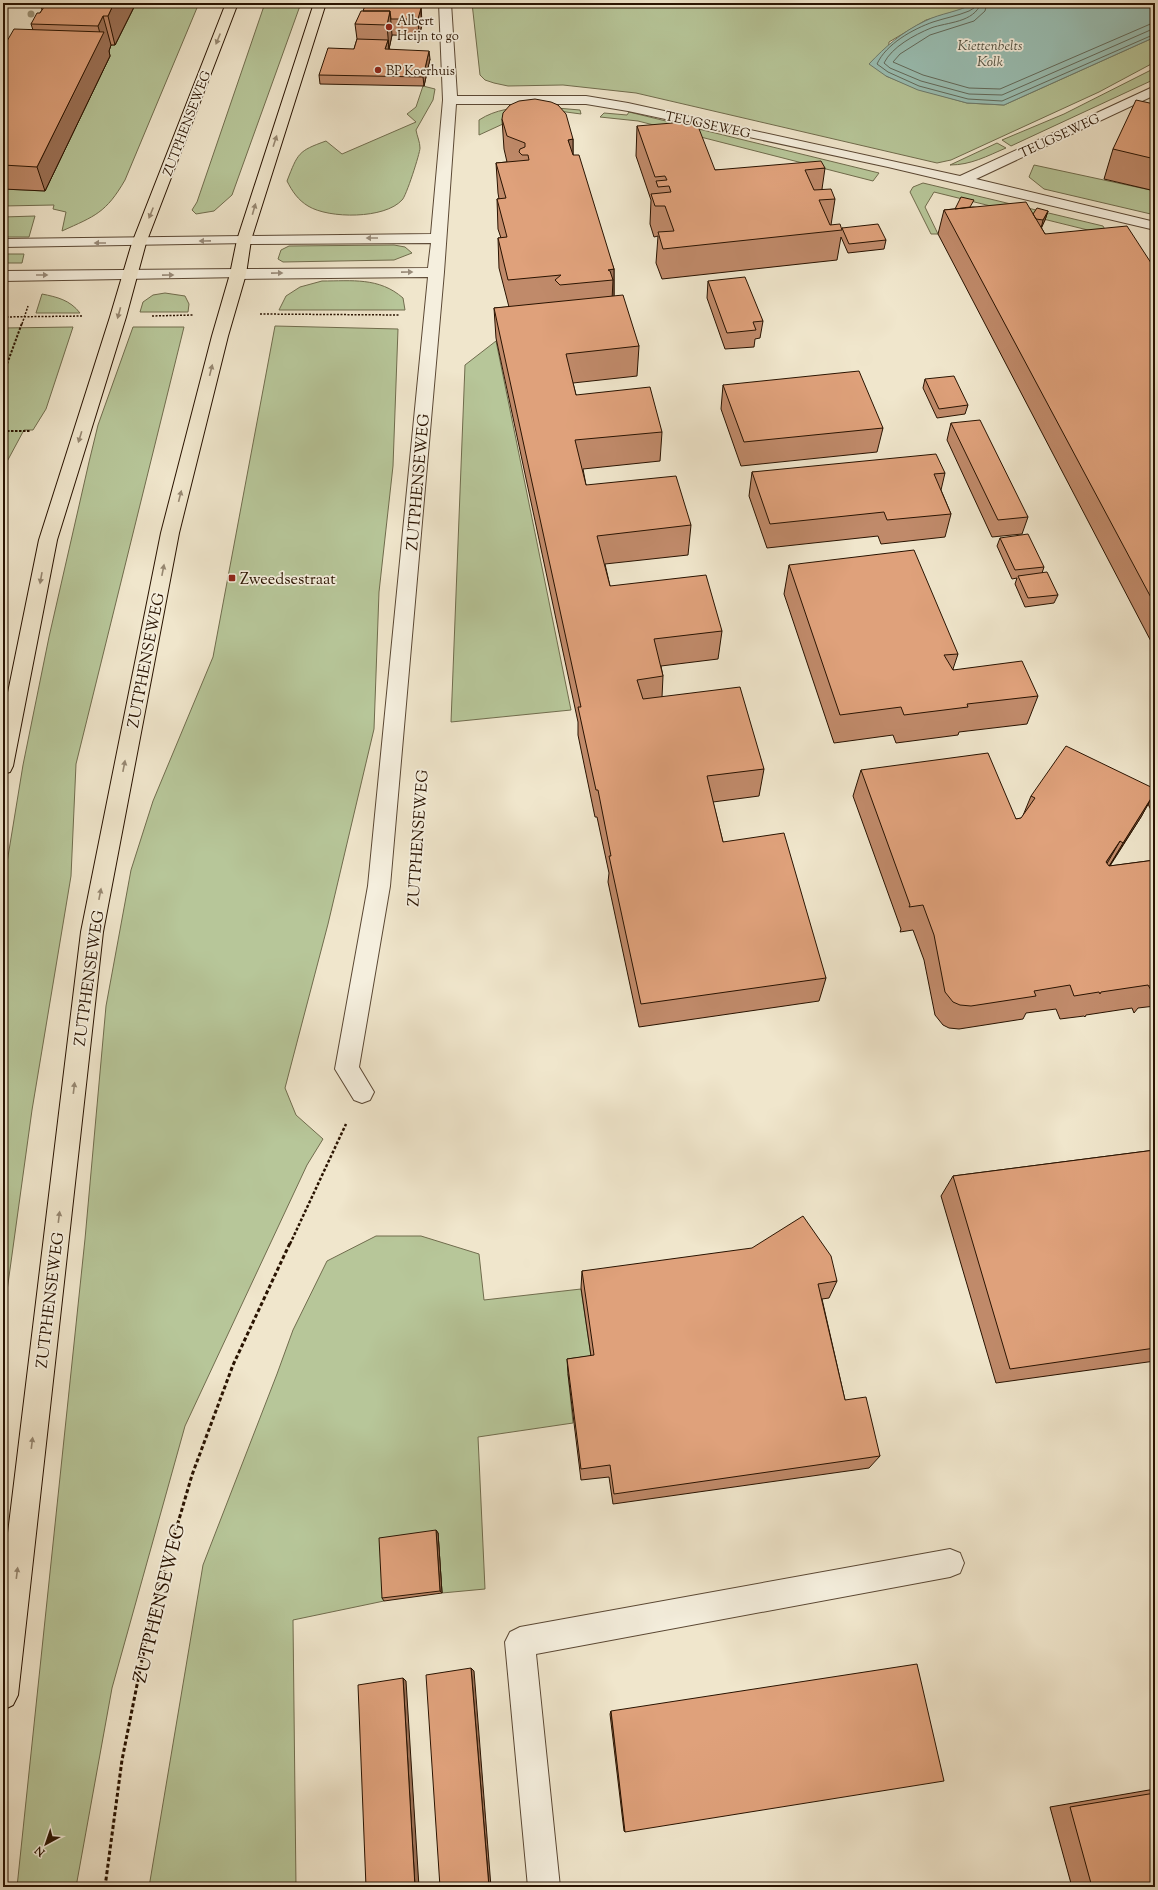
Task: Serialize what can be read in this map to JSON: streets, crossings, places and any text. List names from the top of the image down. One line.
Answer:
{"streets":{"main road":["ZUTPHENSEWEG"],"street":["TEUGSEWEG"]},"crossings":[["ZUTPHENSEWEG","TEUGSEWEG"]],"water":["Kiettenbelts Kolk"],"places":{"other":["Albert Heijn to go","BP Koerhuis"],"transit":["Zweedsestraat"]},"north":"bottom left"}
